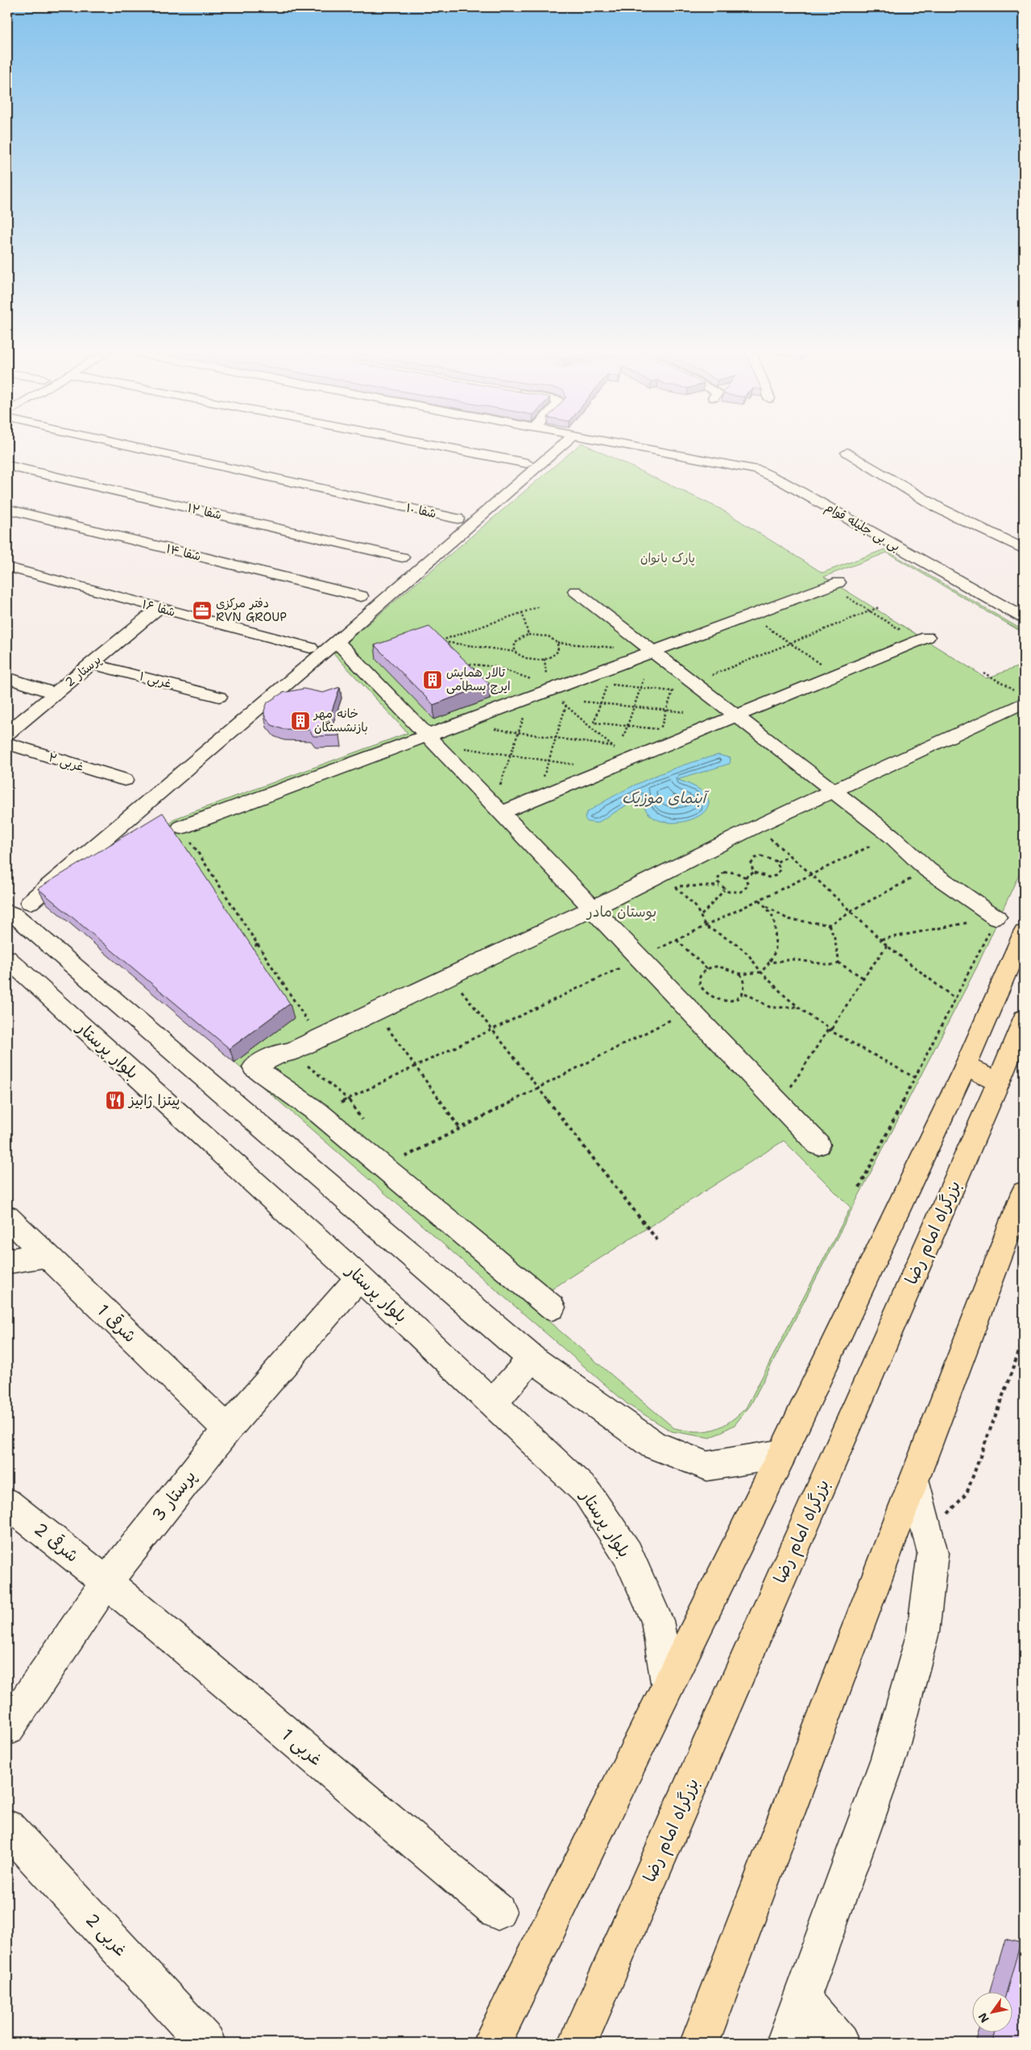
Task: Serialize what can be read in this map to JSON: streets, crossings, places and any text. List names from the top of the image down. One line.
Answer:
{"streets":{"main road":["بزرگراه امام رضا"],"street":["شفا ۱۰","شفا ۱۲","بی بی جلیله قوام","شفا ۱۴","شفا ۱۶","پرستار 2","۱ غربی","۲ غربی","بلوار پرستار","شرقی 1","پرستار 3","شرقی 2","غربی 1","غربی 2"]},"crossings":[["شفا ۱۶","پرستار 2"],["پرستار 2","۱ غربی"],["بلوار پرستار","پرستار 3"],["شرقی 1","پرستار 3"],["پرستار 3","شرقی 2"],["پرستار 3","غربی 1"],["شرقی 2","غربی 1"]],"water":["آبنمای موزیک"],"parks":["پارک بانوان","بوستان مادر"],"places":{"office":["دفتر مرکزی RVN GROUP"],"building":["تالار همایش ایرج بسطامی","خانه مهر بازنشستگان"],"restaurant":["پیتزا ژابیز"]},"north":"bottom left"}
